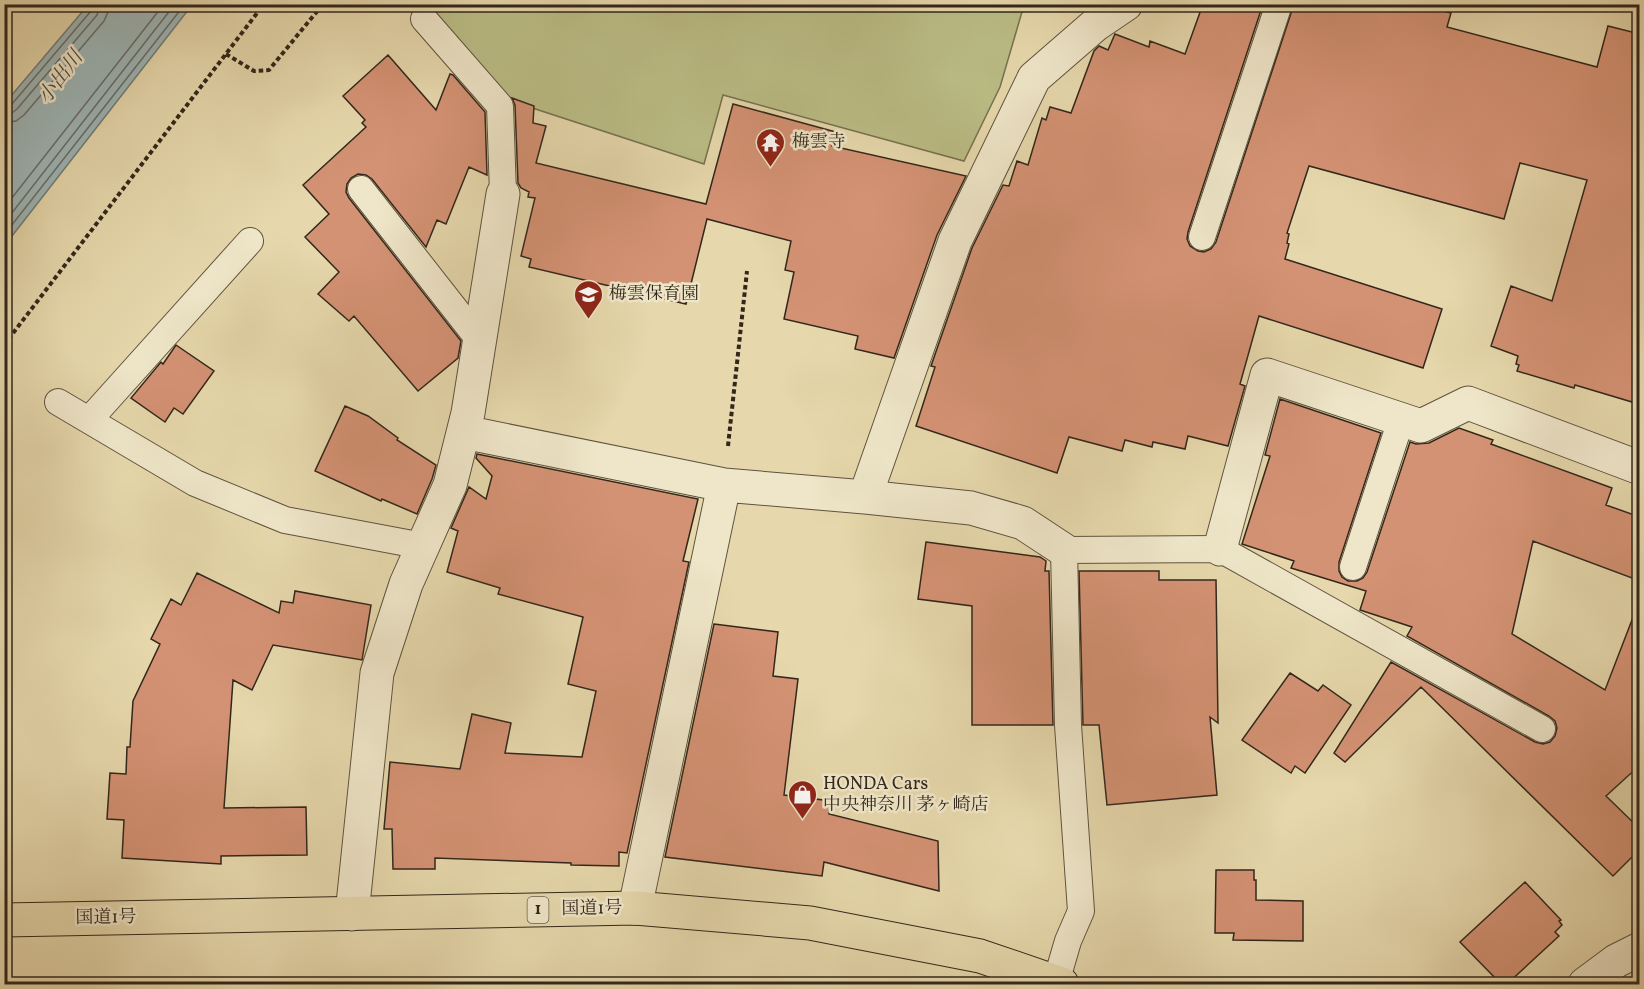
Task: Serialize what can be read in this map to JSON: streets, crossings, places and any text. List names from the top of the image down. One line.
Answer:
{"streets":{"highway":["国道1号","1"]},"water":["小出川"],"places":{"temple":["梅雲寺"],"school or university":["梅雲保育園"],"shop":["HONDA Cars 中央神奈川 茅ヶ崎店"]}}
